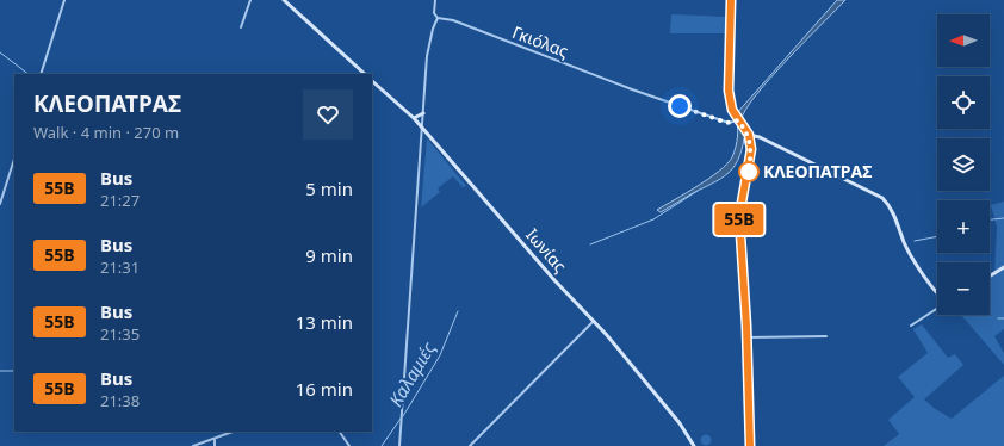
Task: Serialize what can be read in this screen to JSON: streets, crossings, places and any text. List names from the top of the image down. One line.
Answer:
{"streets":{"street":["Γκιόλας","Ιωνίας"]},"water":["Καλαμιές"],"places":["ΚΛΕΟΠΑΤΡΑΣ"],"lines":["bus line 55Β"],"north":"left","page":{"on_map":"55Β","map_buttons":["+","−"],"heading":["ΚΛΕΟΠΑΤΡΑΣ","Walk · 4 min · 270 m"],"list":[{"mark":"55Β","name":"Bus","note":"21:27","value":"5 min"},{"mark":"55Β","name":"Bus","note":"21:31","value":"9 min"},{"mark":"55Β","name":"Bus","note":"21:35","value":"13 min"},{"mark":"55Β","name":"Bus","note":"21:38","value":"16 min"}]}}
